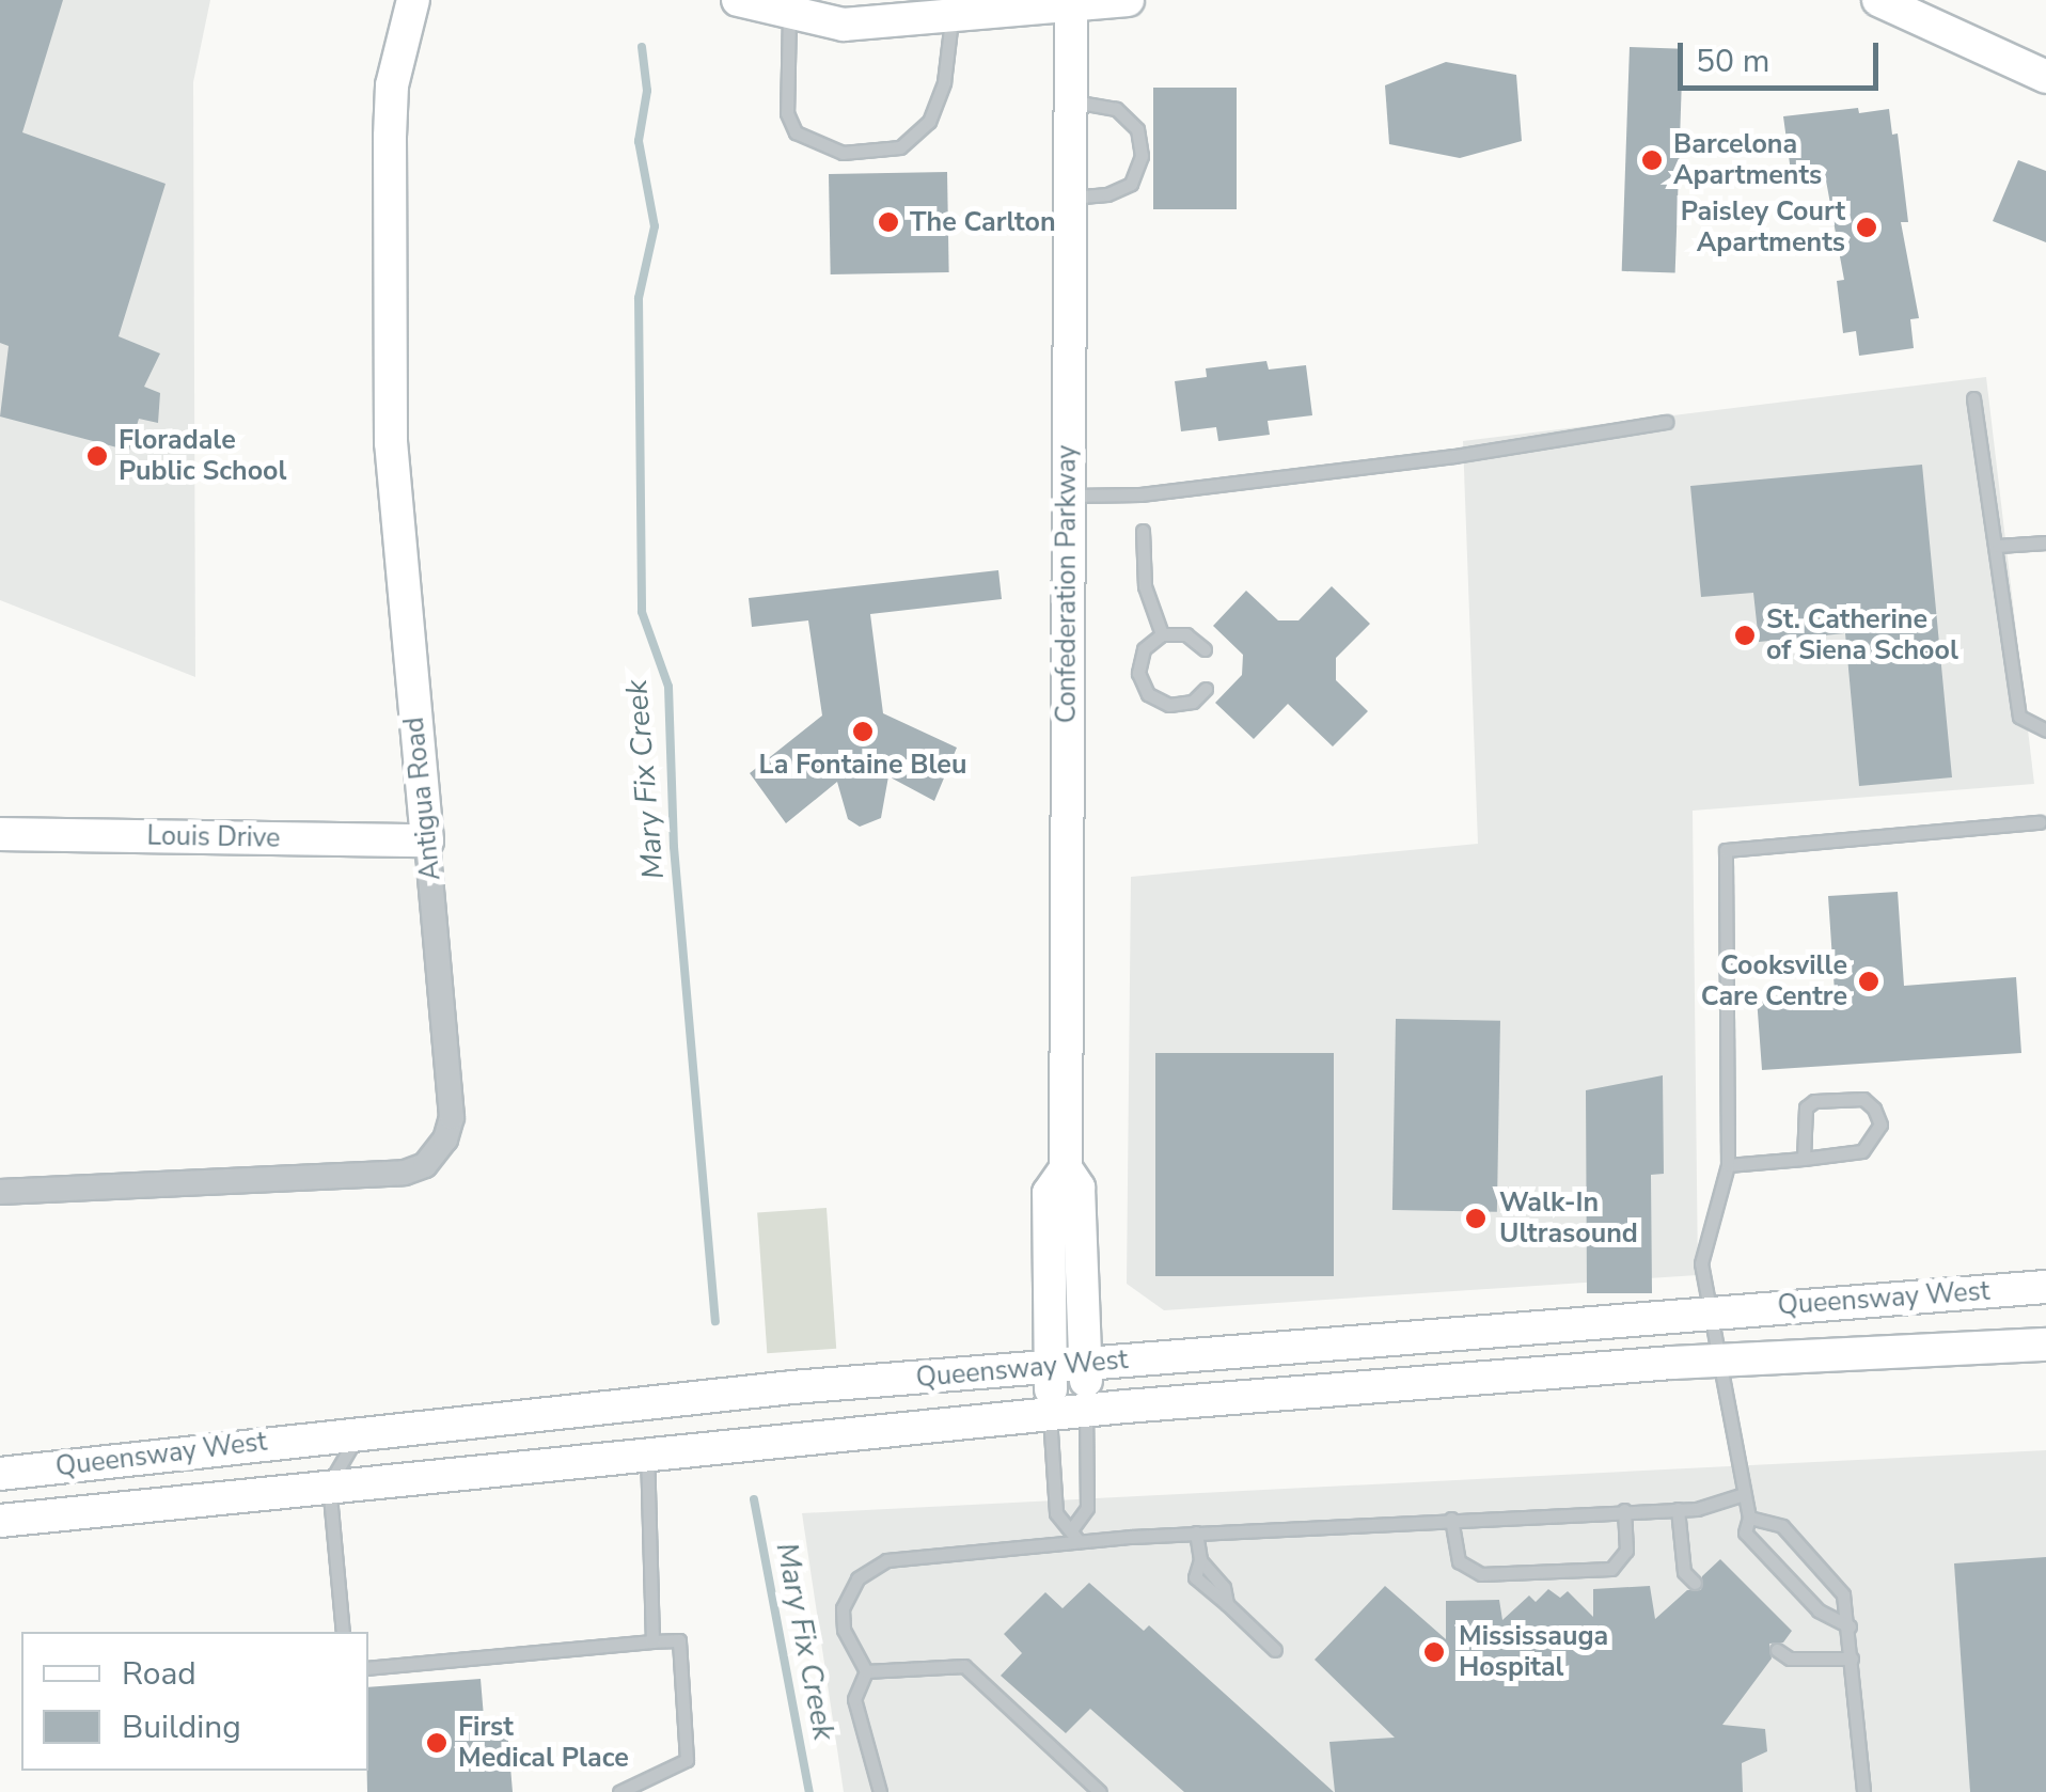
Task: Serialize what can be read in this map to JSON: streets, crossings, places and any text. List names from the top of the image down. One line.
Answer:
{"streets":{"main road":["Confederation Parkway","Antigua Road","Louis Drive","Queensway West"]},"crossings":[["Confederation Parkway","Queensway West"],["Antigua Road","Louis Drive"]],"water":["Mary Fix Creek"],"places":["Barcelona Apartments","The Carlton","Paisley Court Apartments","Floradale Public School","St. Catherine of Siena School","La Fontaine Bleu","Cooksville Care Centre","Walk-In Ultrasound","Mississauga Hospital","First Medical Place"],"legend":["Road","Building"],"scale_bar":"50 m"}
